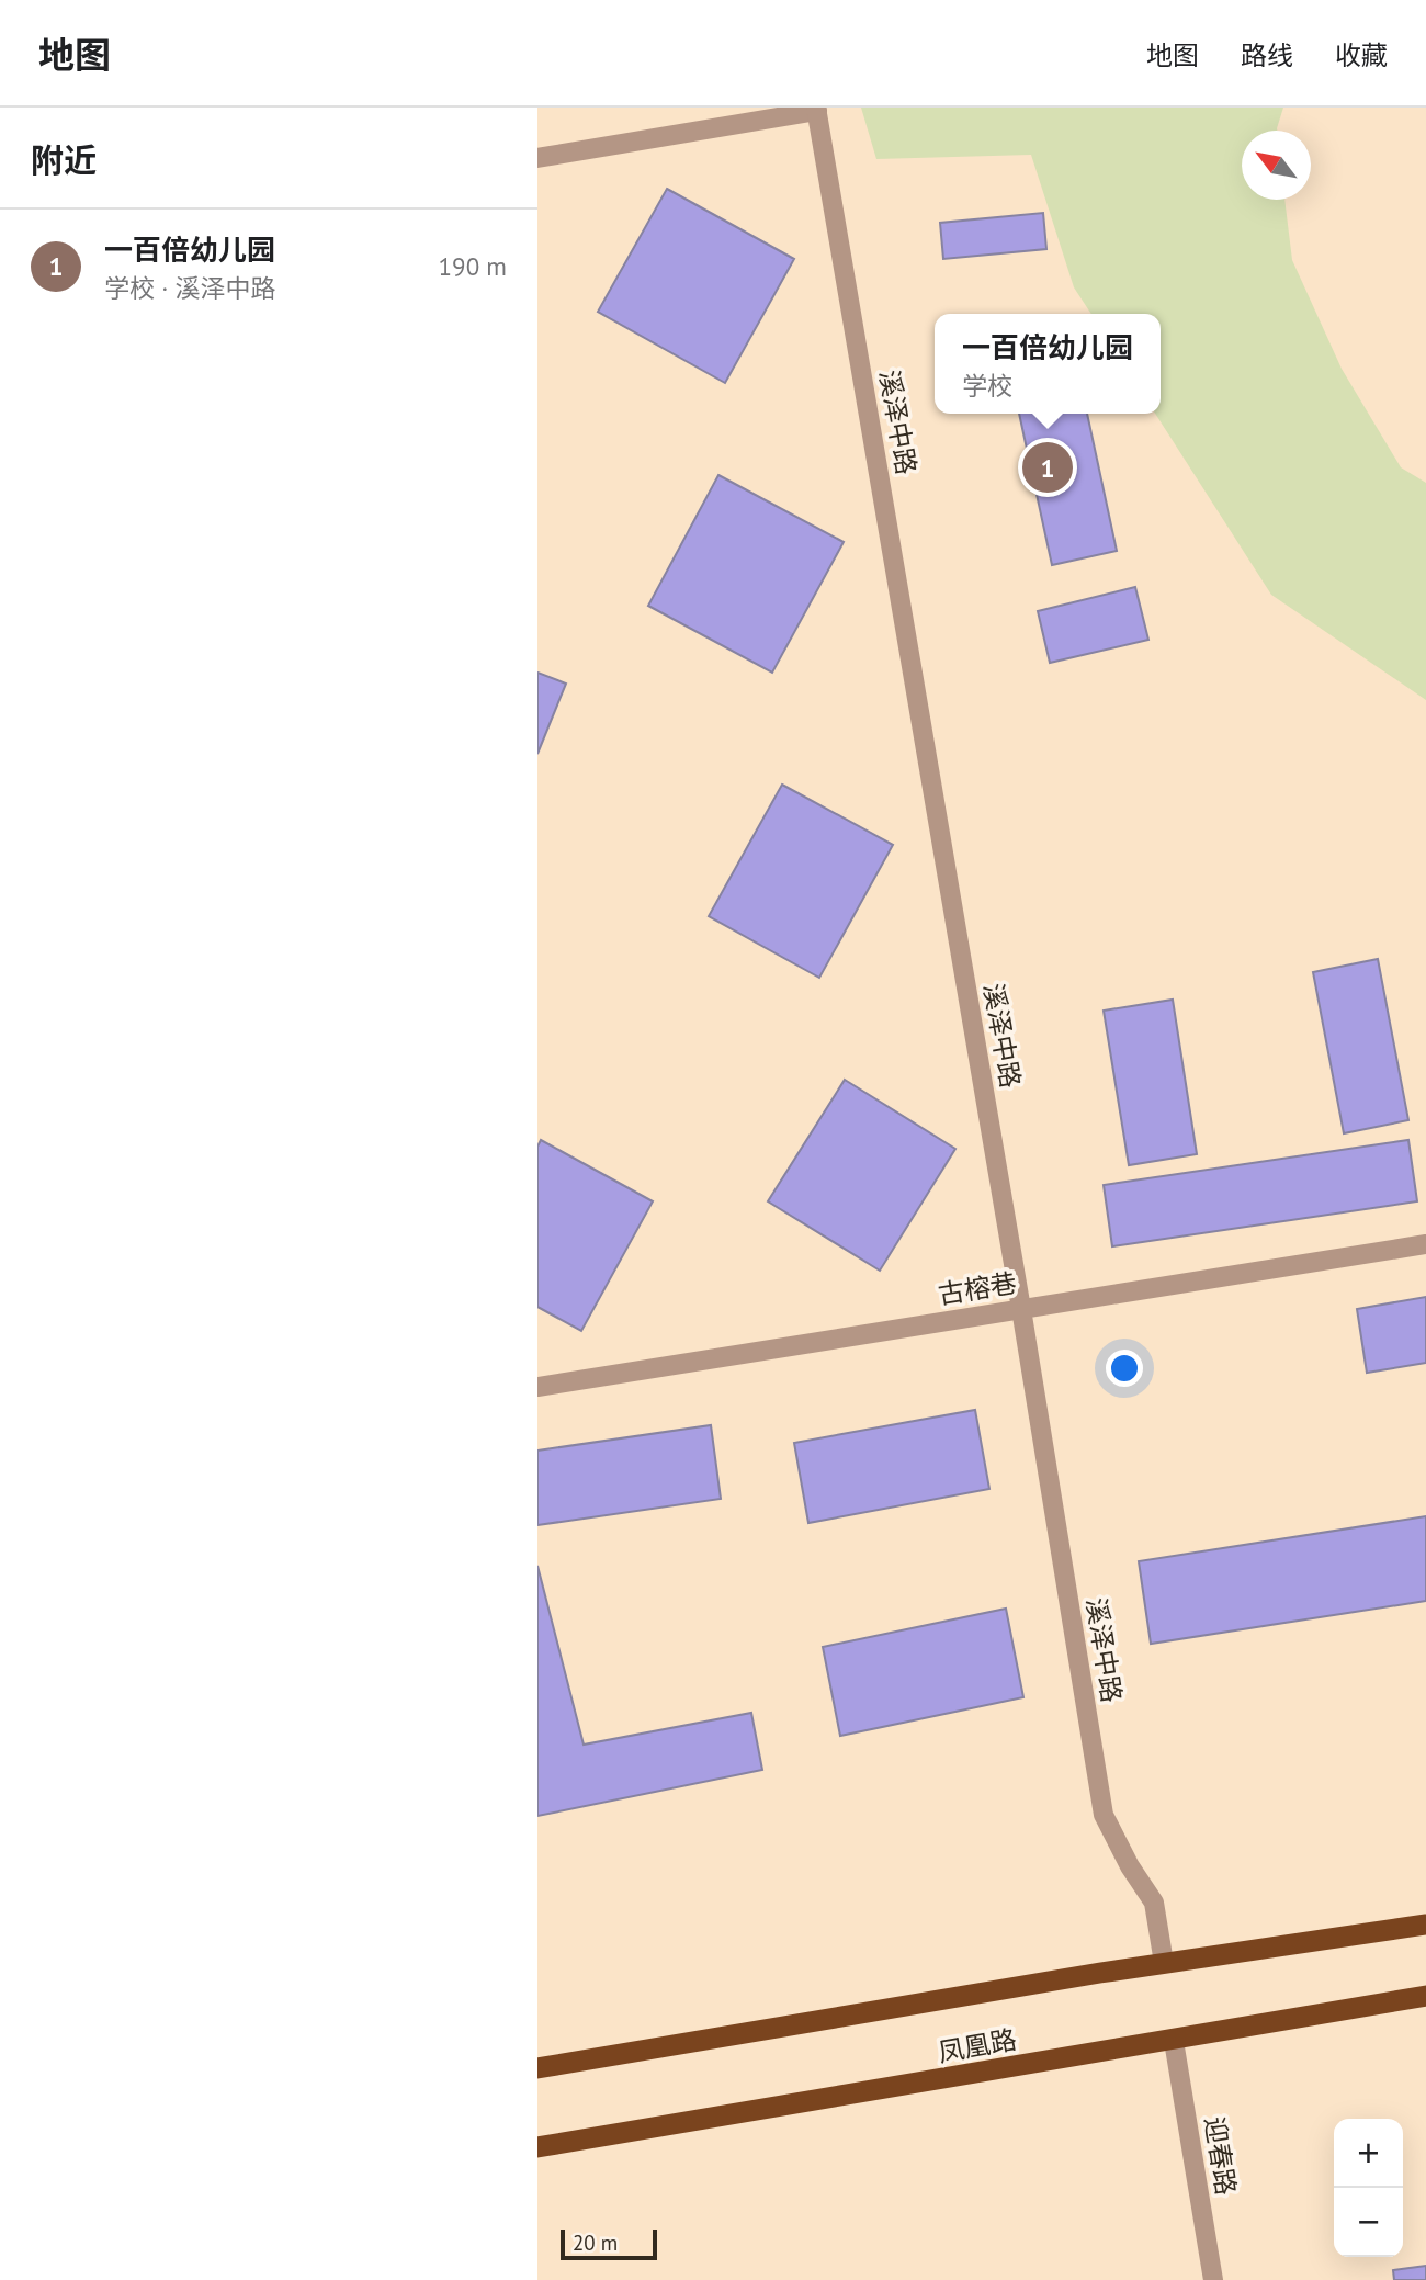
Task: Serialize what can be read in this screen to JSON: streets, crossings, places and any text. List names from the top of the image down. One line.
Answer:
{"streets":{"highway":["凤凰路"],"street":["溪泽中路","古榕巷","迎春路"]},"crossings":[["溪泽中路","古榕巷"],["溪泽中路","凤凰路"],["凤凰路","迎春路"]],"scale_bar":"20 m","north":"top left","page":{"header":"地图","nav":["地图","路线","收藏"],"heading":"附近","list":[{"mark":"1","name":"一百倍幼儿园","note":"学校 · 溪泽中路","value":"190 m"}],"popup":["一百倍幼儿园","学校"],"pins":"1","map_buttons":["+","−"],"scale":"20 m"}}
